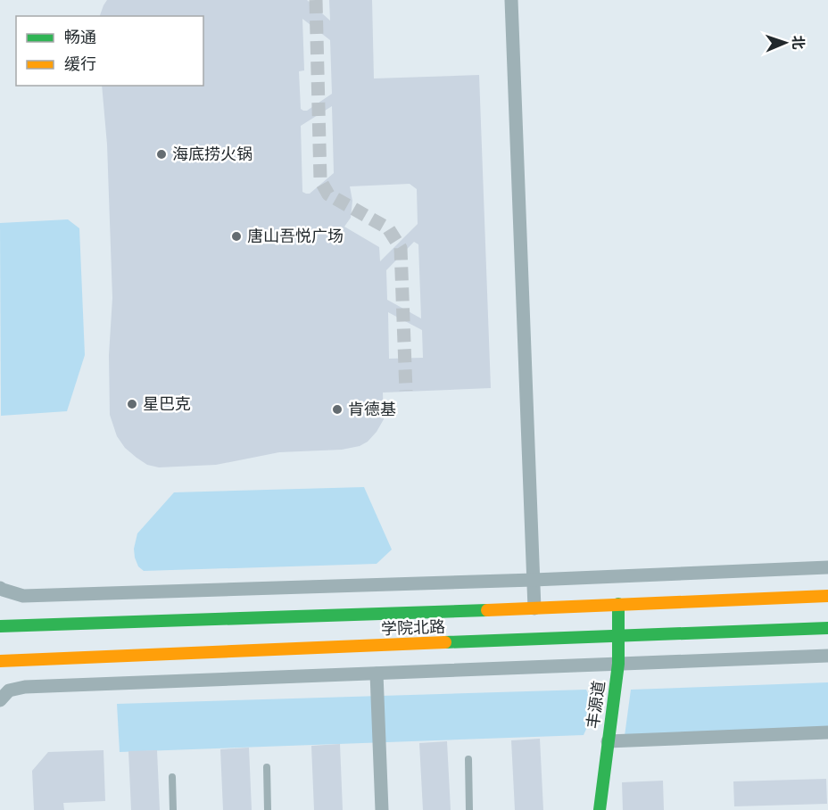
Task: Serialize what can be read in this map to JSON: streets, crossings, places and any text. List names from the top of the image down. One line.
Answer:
{"streets":{"main road":["学院北路","丰源道"]},"crossings":[["学院北路","丰源道"]],"places":["海底捞火锅","唐山吾悦广场","星巴克","肯德基"],"legend":["畅通","缓行"],"north":"right"}
